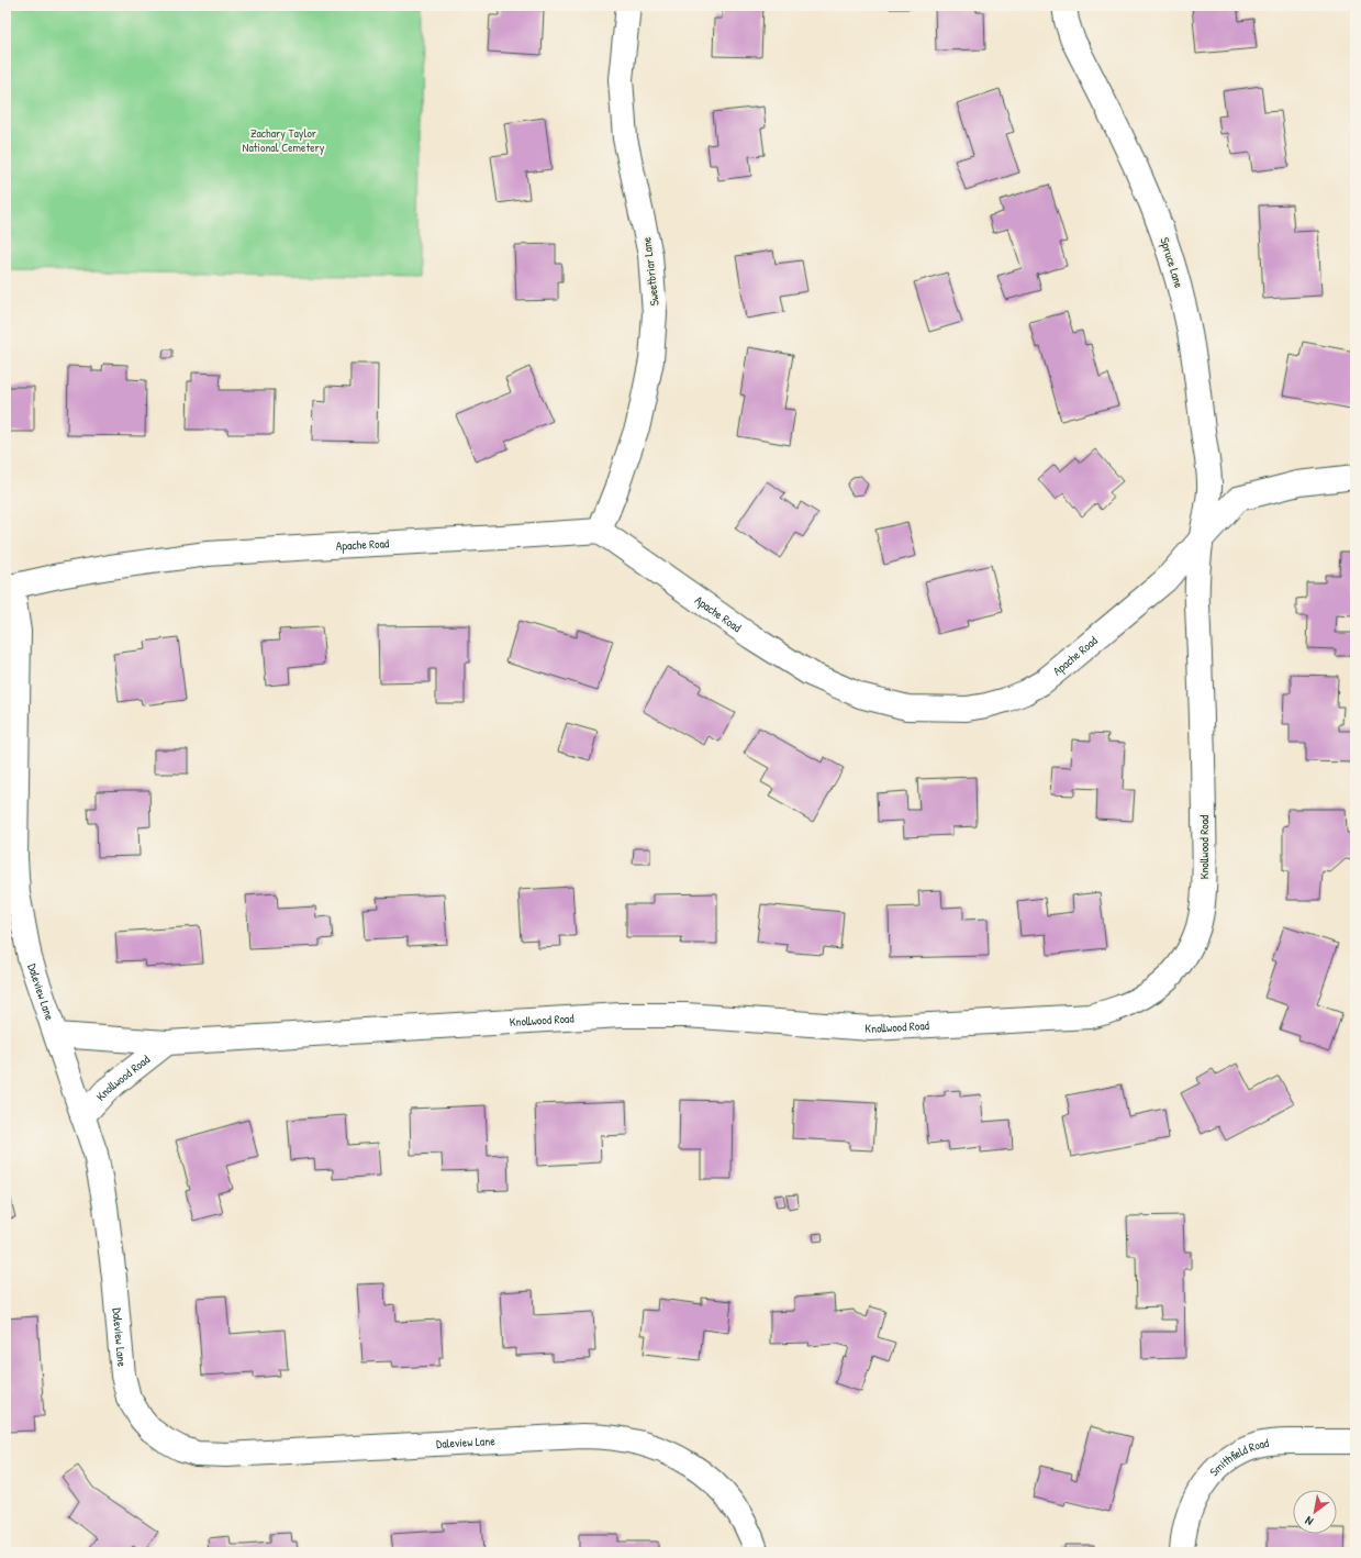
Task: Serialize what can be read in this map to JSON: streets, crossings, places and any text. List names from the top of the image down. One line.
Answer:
{"streets":{"street":["Spruce Lane","Sweetbriar Lane","Apache Road","Knollwood Road","Daleview Lane","Smithfield Road"]},"crossings":[["Spruce Lane","Apache Road"],["Spruce Lane","Knollwood Road"],["Sweetbriar Lane","Apache Road"],["Apache Road","Knollwood Road"],["Apache Road","Daleview Lane"],["Knollwood Road","Daleview Lane"]],"parks":["Zachary Taylor National Cemetery"],"north":"bottom left"}
